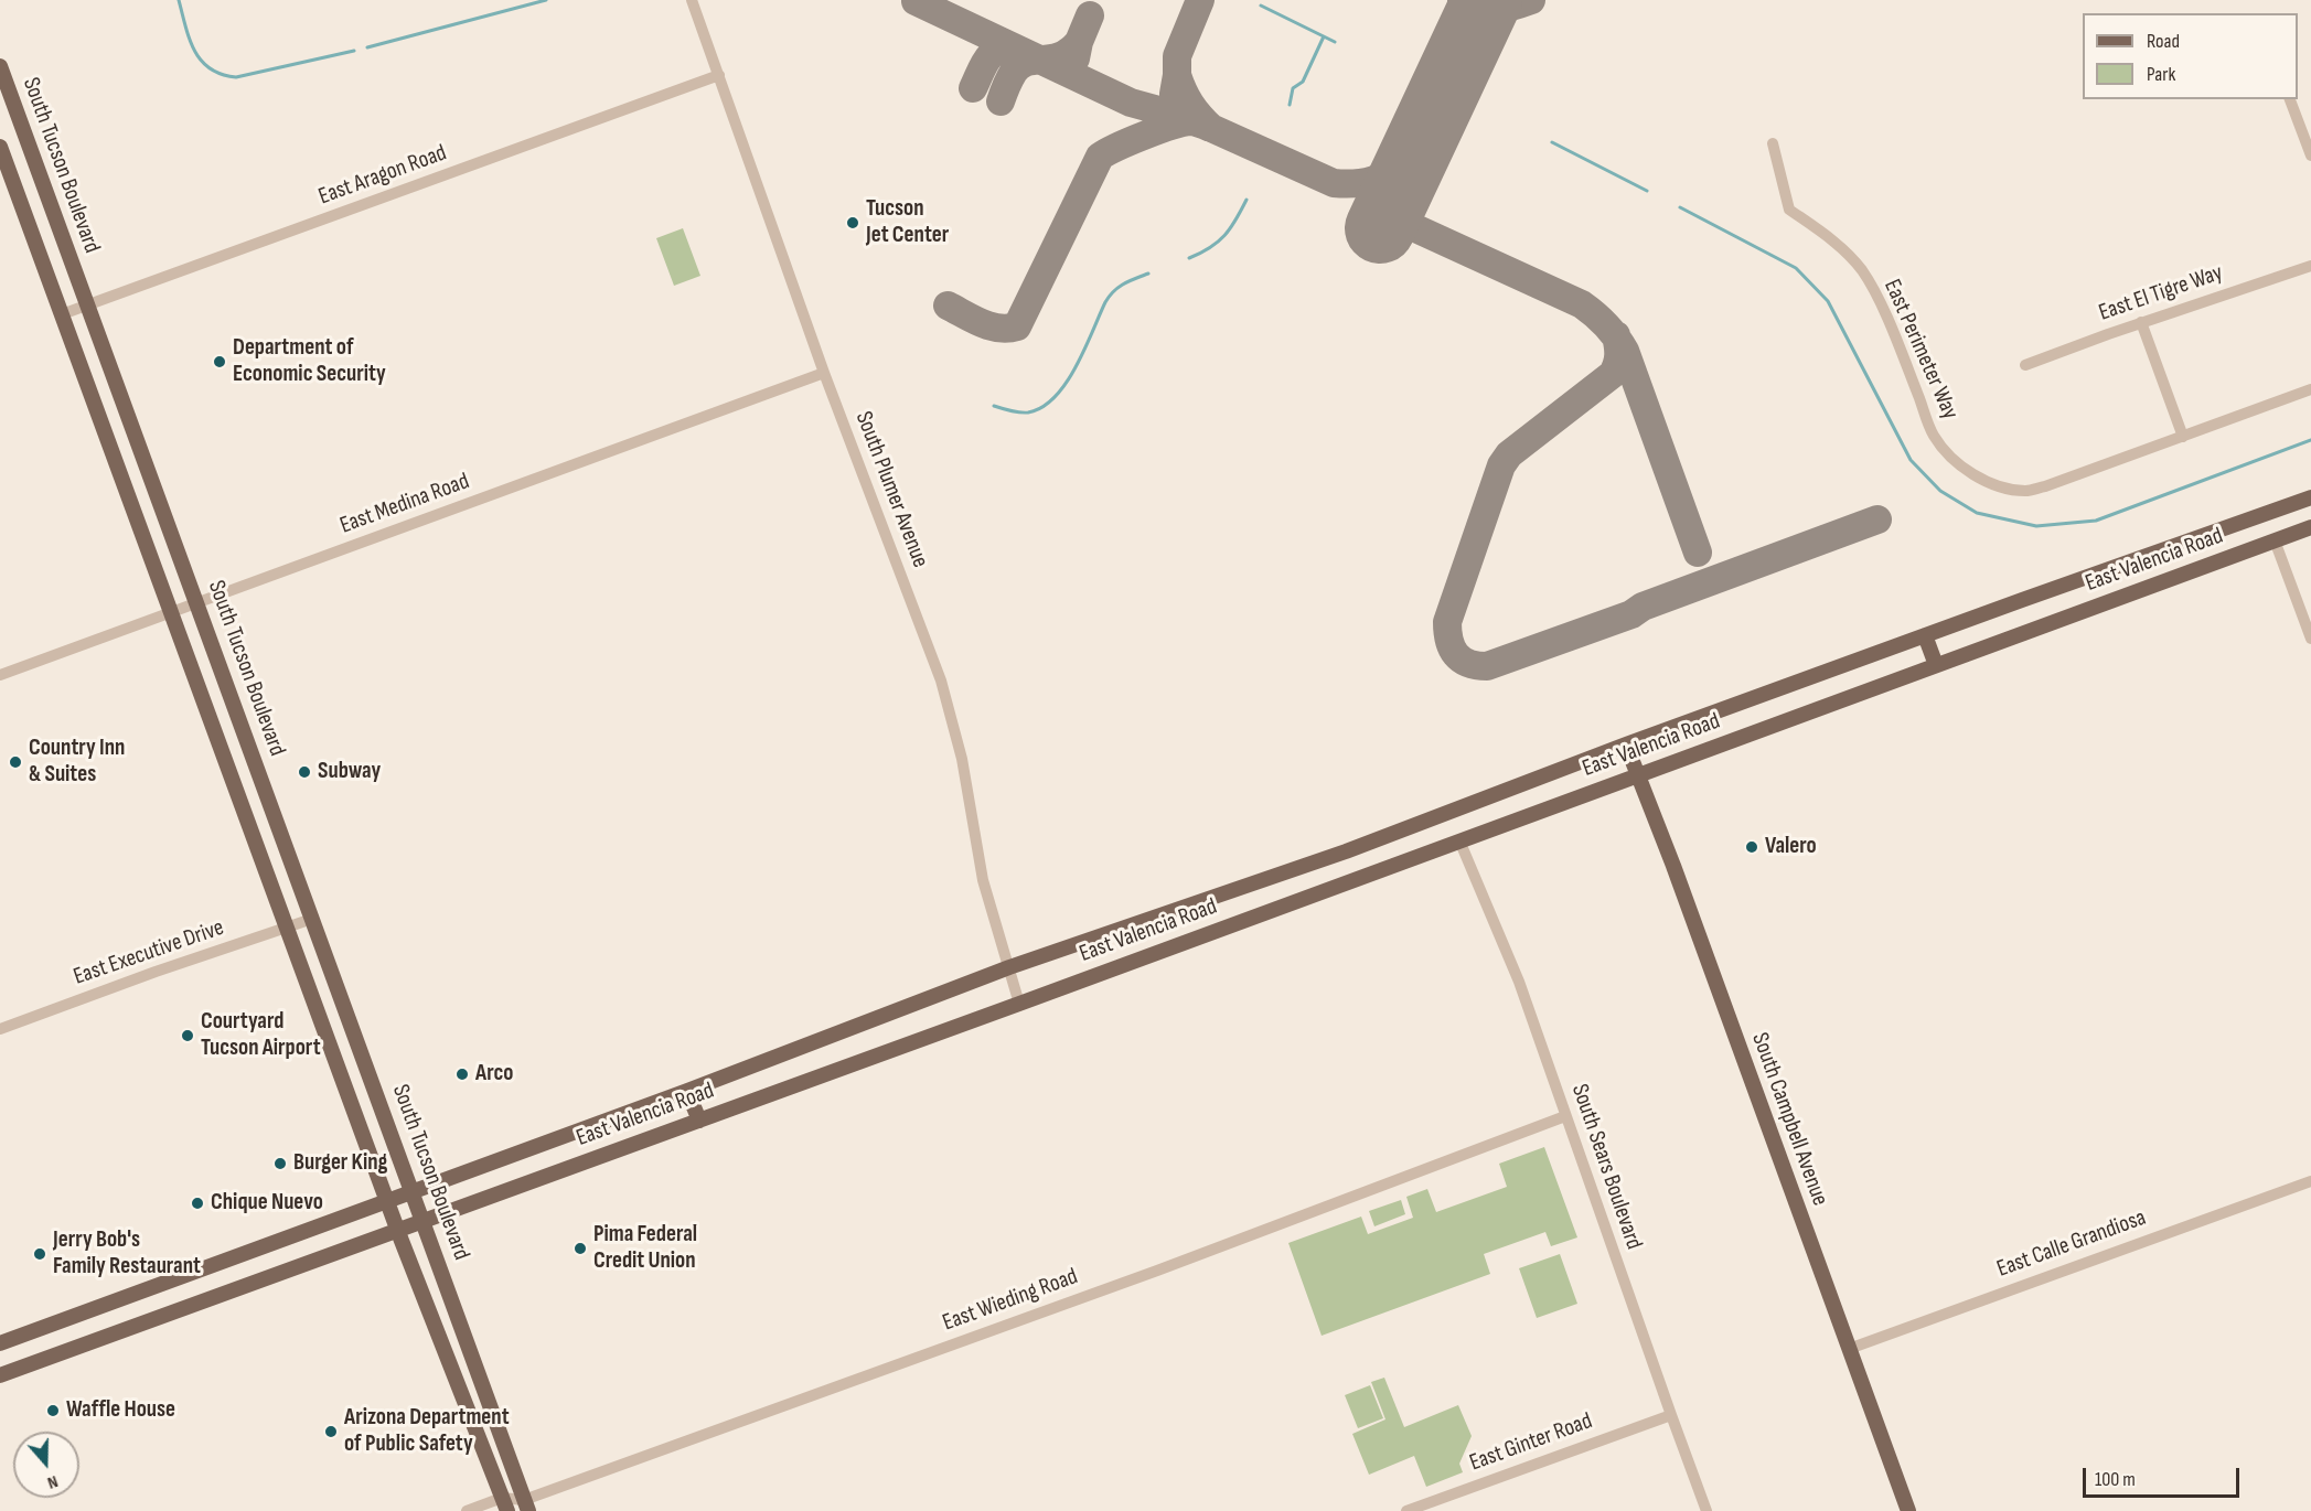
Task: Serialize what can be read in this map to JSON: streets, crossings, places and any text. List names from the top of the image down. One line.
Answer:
{"streets":{"main road":["South Tucson Boulevard","East Valencia Road","South Campbell Avenue"],"street":["East Aragon Road","East El Tigre Way","East Perimeter Way","South Plumer Avenue","East Medina Road","East Executive Drive","South Sears Boulevard","East Calle Grandiosa","East Wieding Road","East Ginter Road"]},"crossings":[["South Tucson Boulevard","East Aragon Road"],["South Tucson Boulevard","East Medina Road"],["South Tucson Boulevard","East Valencia Road"],["South Tucson Boulevard","East Executive Drive"],["South Tucson Boulevard","East Wieding Road"],["East Aragon Road","South Plumer Avenue"],["South Plumer Avenue","East Medina Road"],["South Plumer Avenue","East Valencia Road"],["East Valencia Road","South Campbell Avenue"],["East Valencia Road","South Sears Boulevard"],["South Campbell Avenue","East Calle Grandiosa"],["South Sears Boulevard","East Wieding Road"],["South Sears Boulevard","East Ginter Road"]],"places":["Tucson Jet Center","Department of Economic Security","Country Inn & Suites","Subway","Valero","Courtyard Tucson Airport","Arco","Burger King","Chique Nuevo","Pima Federal Credit Union","Jerry Bob's Family Restaurant","Waffle House","Arizona Department of Public Safety"],"legend":["Road","Park"],"scale_bar":"100 m","north":"bottom"}
